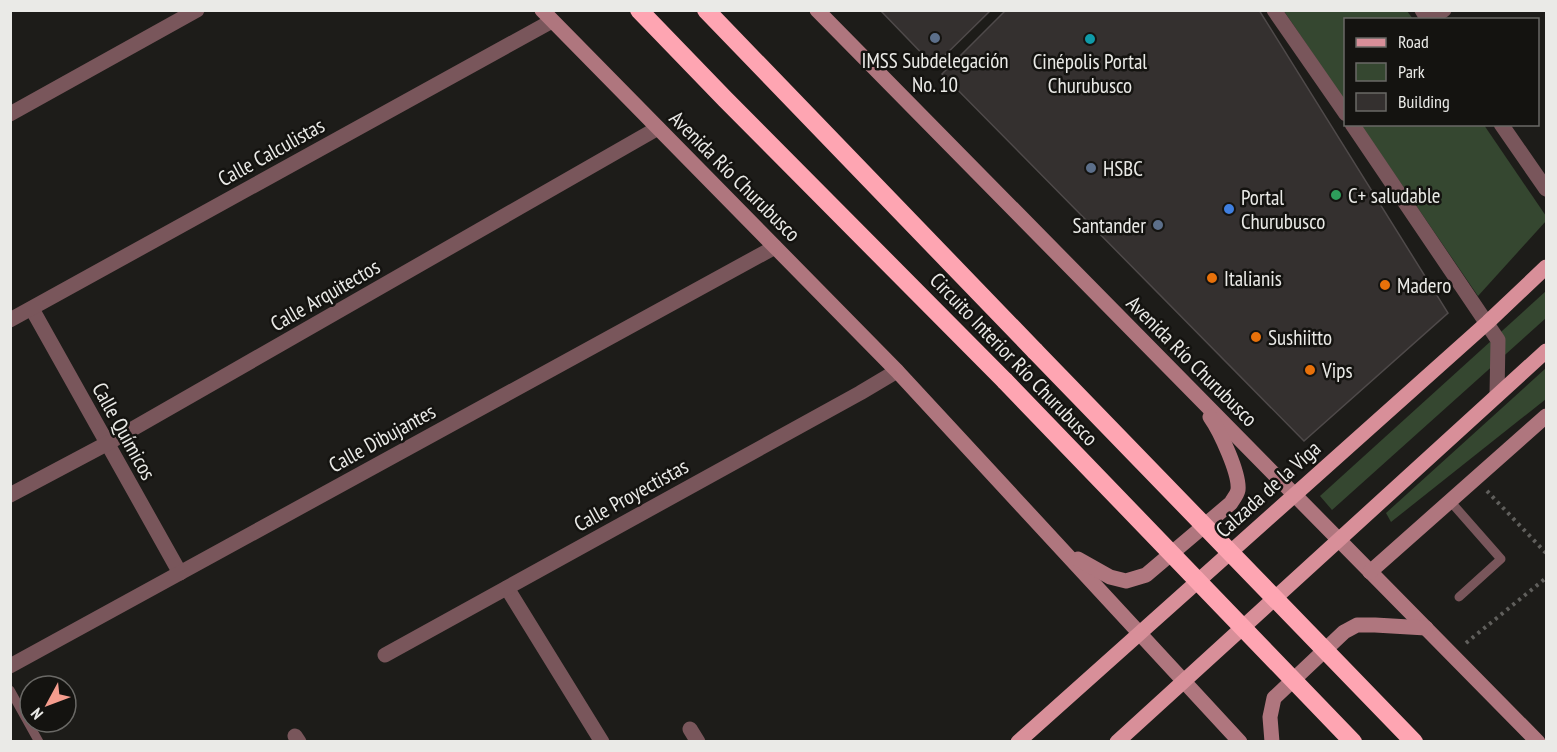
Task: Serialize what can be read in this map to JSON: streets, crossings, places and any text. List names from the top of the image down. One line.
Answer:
{"streets":{"highway":["Circuito Interior Río Churubusco"],"main road":["Avenida Río Churubusco","Calzada de la Viga"],"street":["Calle Calculistas","Calle Arquitectos","Calle Químicos","Calle Dibujantes","Calle Proyectistas"]},"crossings":[["Calle Calculistas","Avenida Río Churubusco"],["Calle Calculistas","Calle Químicos"],["Avenida Río Churubusco","Calle Arquitectos"],["Avenida Río Churubusco","Calle Dibujantes"],["Avenida Río Churubusco","Calzada de la Viga"],["Avenida Río Churubusco","Calle Proyectistas"],["Calle Arquitectos","Calle Químicos"],["Calle Químicos","Calle Dibujantes"]],"places":["IMSS Subdelegación No. 10","Cinépolis Portal Churubusco","HSBC","C+ saludable","Portal Churubusco","Santander","Italianis","Madero","Sushiitto","Vips"],"legend":["Road","Park","Building"],"north":"bottom left"}
